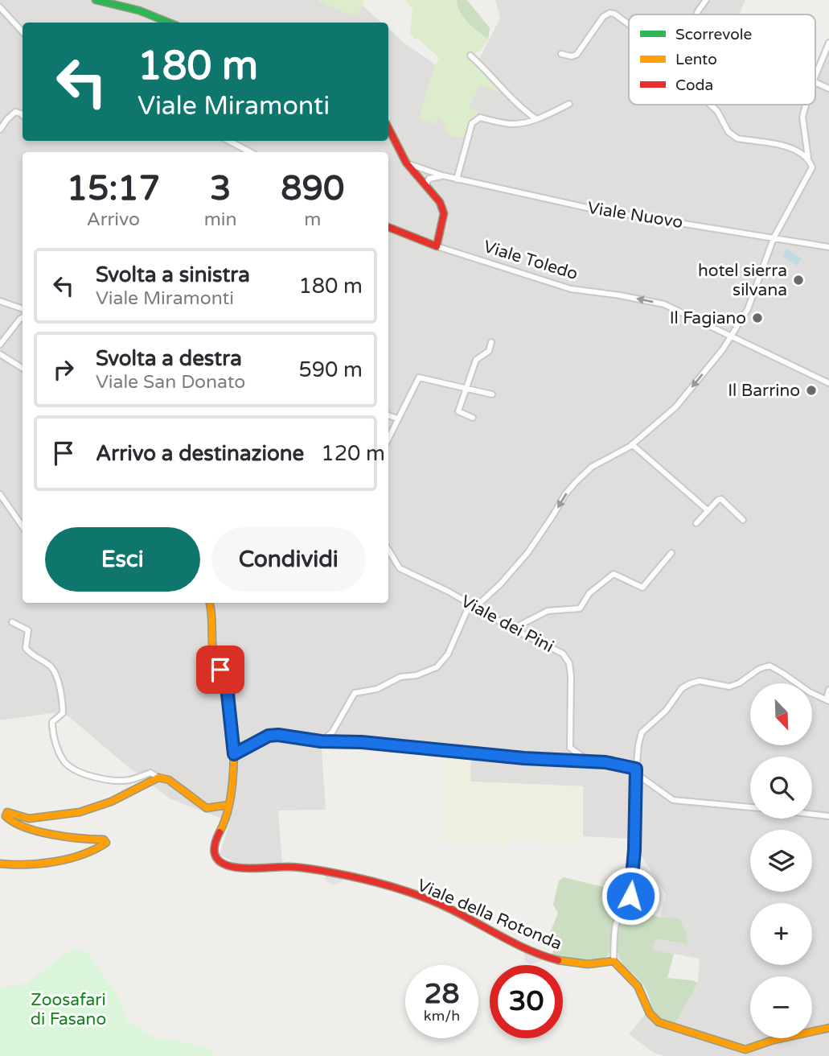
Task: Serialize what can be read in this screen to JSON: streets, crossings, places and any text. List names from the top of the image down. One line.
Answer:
{"streets":{"street":["Viale Nuovo","Viale Toledo","Viale dei Pini","Viale della Rotonda"]},"one_way":["Viale Toledo"],"parks":["Zoosafari di Fasano"],"places":["hotel sierra silvana","Il Fagiano","Il Barrino"],"legend":["Scorrevole","Lento","Coda"],"north":"bottom right","page":{"turn":["180 m","Viale Miramonti"],"eta":["15:17","Arrivo","3","min","890","m"],"list":[{"name":"Svolta a sinistra","note":"Viale Miramonti","value":"180 m"},{"name":"Svolta a destra","note":"Viale San Donato","value":"590 m"},{"name":"Arrivo a destinazione","value":"120 m"}],"buttons":["Esci","Condividi"],"map_buttons":["+","−"],"speed":"28 km/h","limit":"30"}}
